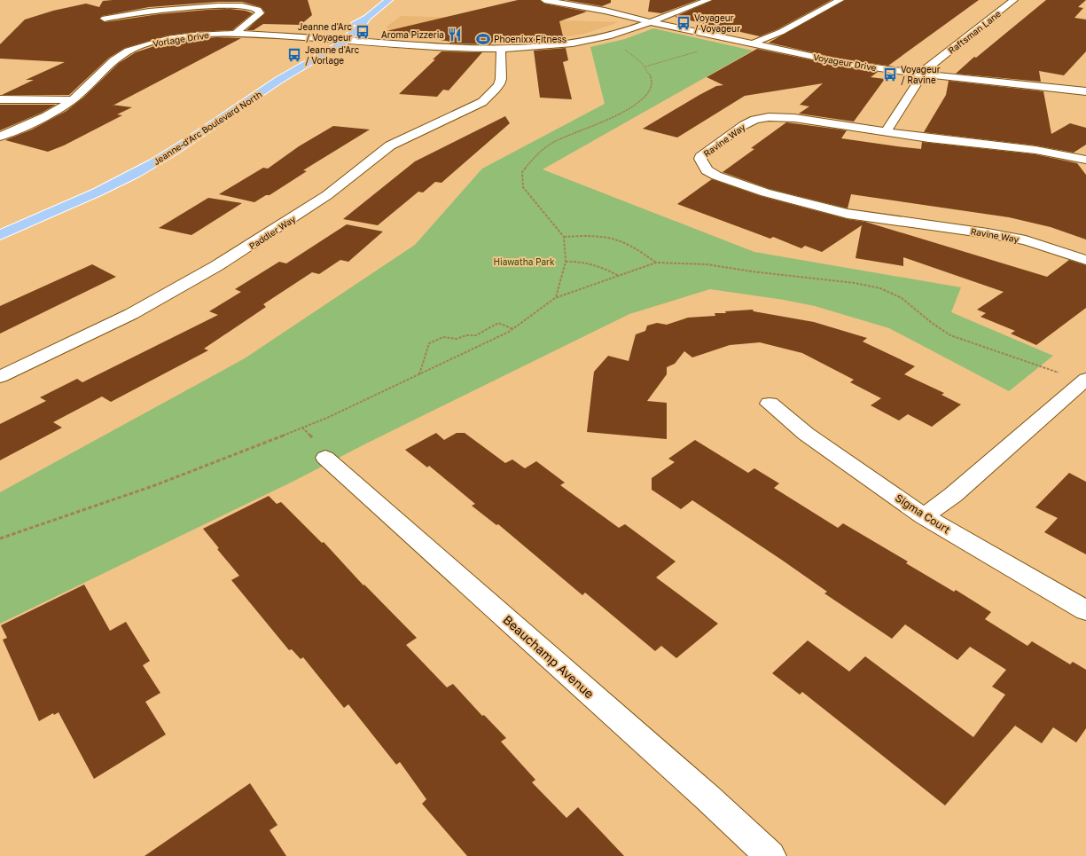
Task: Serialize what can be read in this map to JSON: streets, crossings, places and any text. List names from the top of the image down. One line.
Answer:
{"streets":{"main road":["Jeanne-d'Arc Boulevard North"],"street":["Raftsman Lane","Vorlage Drive","Voyageur Drive","Ravine Way","Paddler Way","Sigma Court","Beauchamp Avenue"]},"crossings":[["Raftsman Lane","Voyageur Drive"],["Raftsman Lane","Ravine Way"],["Vorlage Drive","Jeanne-d'Arc Boulevard North"]],"parks":["Hiawatha Park"],"places":{"bus stop":["Voyageur / Voyageur","Jeanne d'Arc / Voyageur","Jeanne d'Arc / Vorlage","Voyageur / Ravine"],"restaurant":["Aroma Pizzeria"],"sports":["Phoenixx Fitness"]}}
